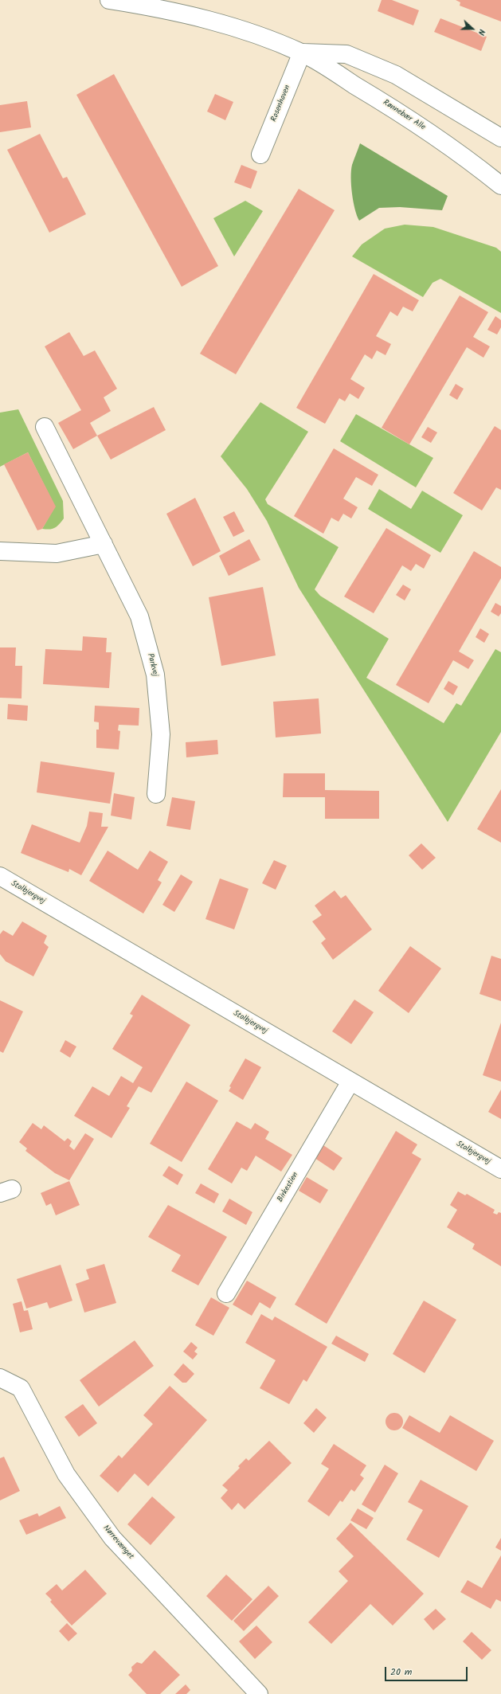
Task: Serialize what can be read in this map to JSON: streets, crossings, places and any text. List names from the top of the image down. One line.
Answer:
{"streets":{"street":["Rosenhaven","Rønnebær Alle","Parkvej","Stolbjergvej","Birkestien","Nørrevænget"]},"crossings":[["Rosenhaven","Rønnebær Alle"],["Stolbjergvej","Birkestien"]],"scale_bar":"20 m","north":"right"}
